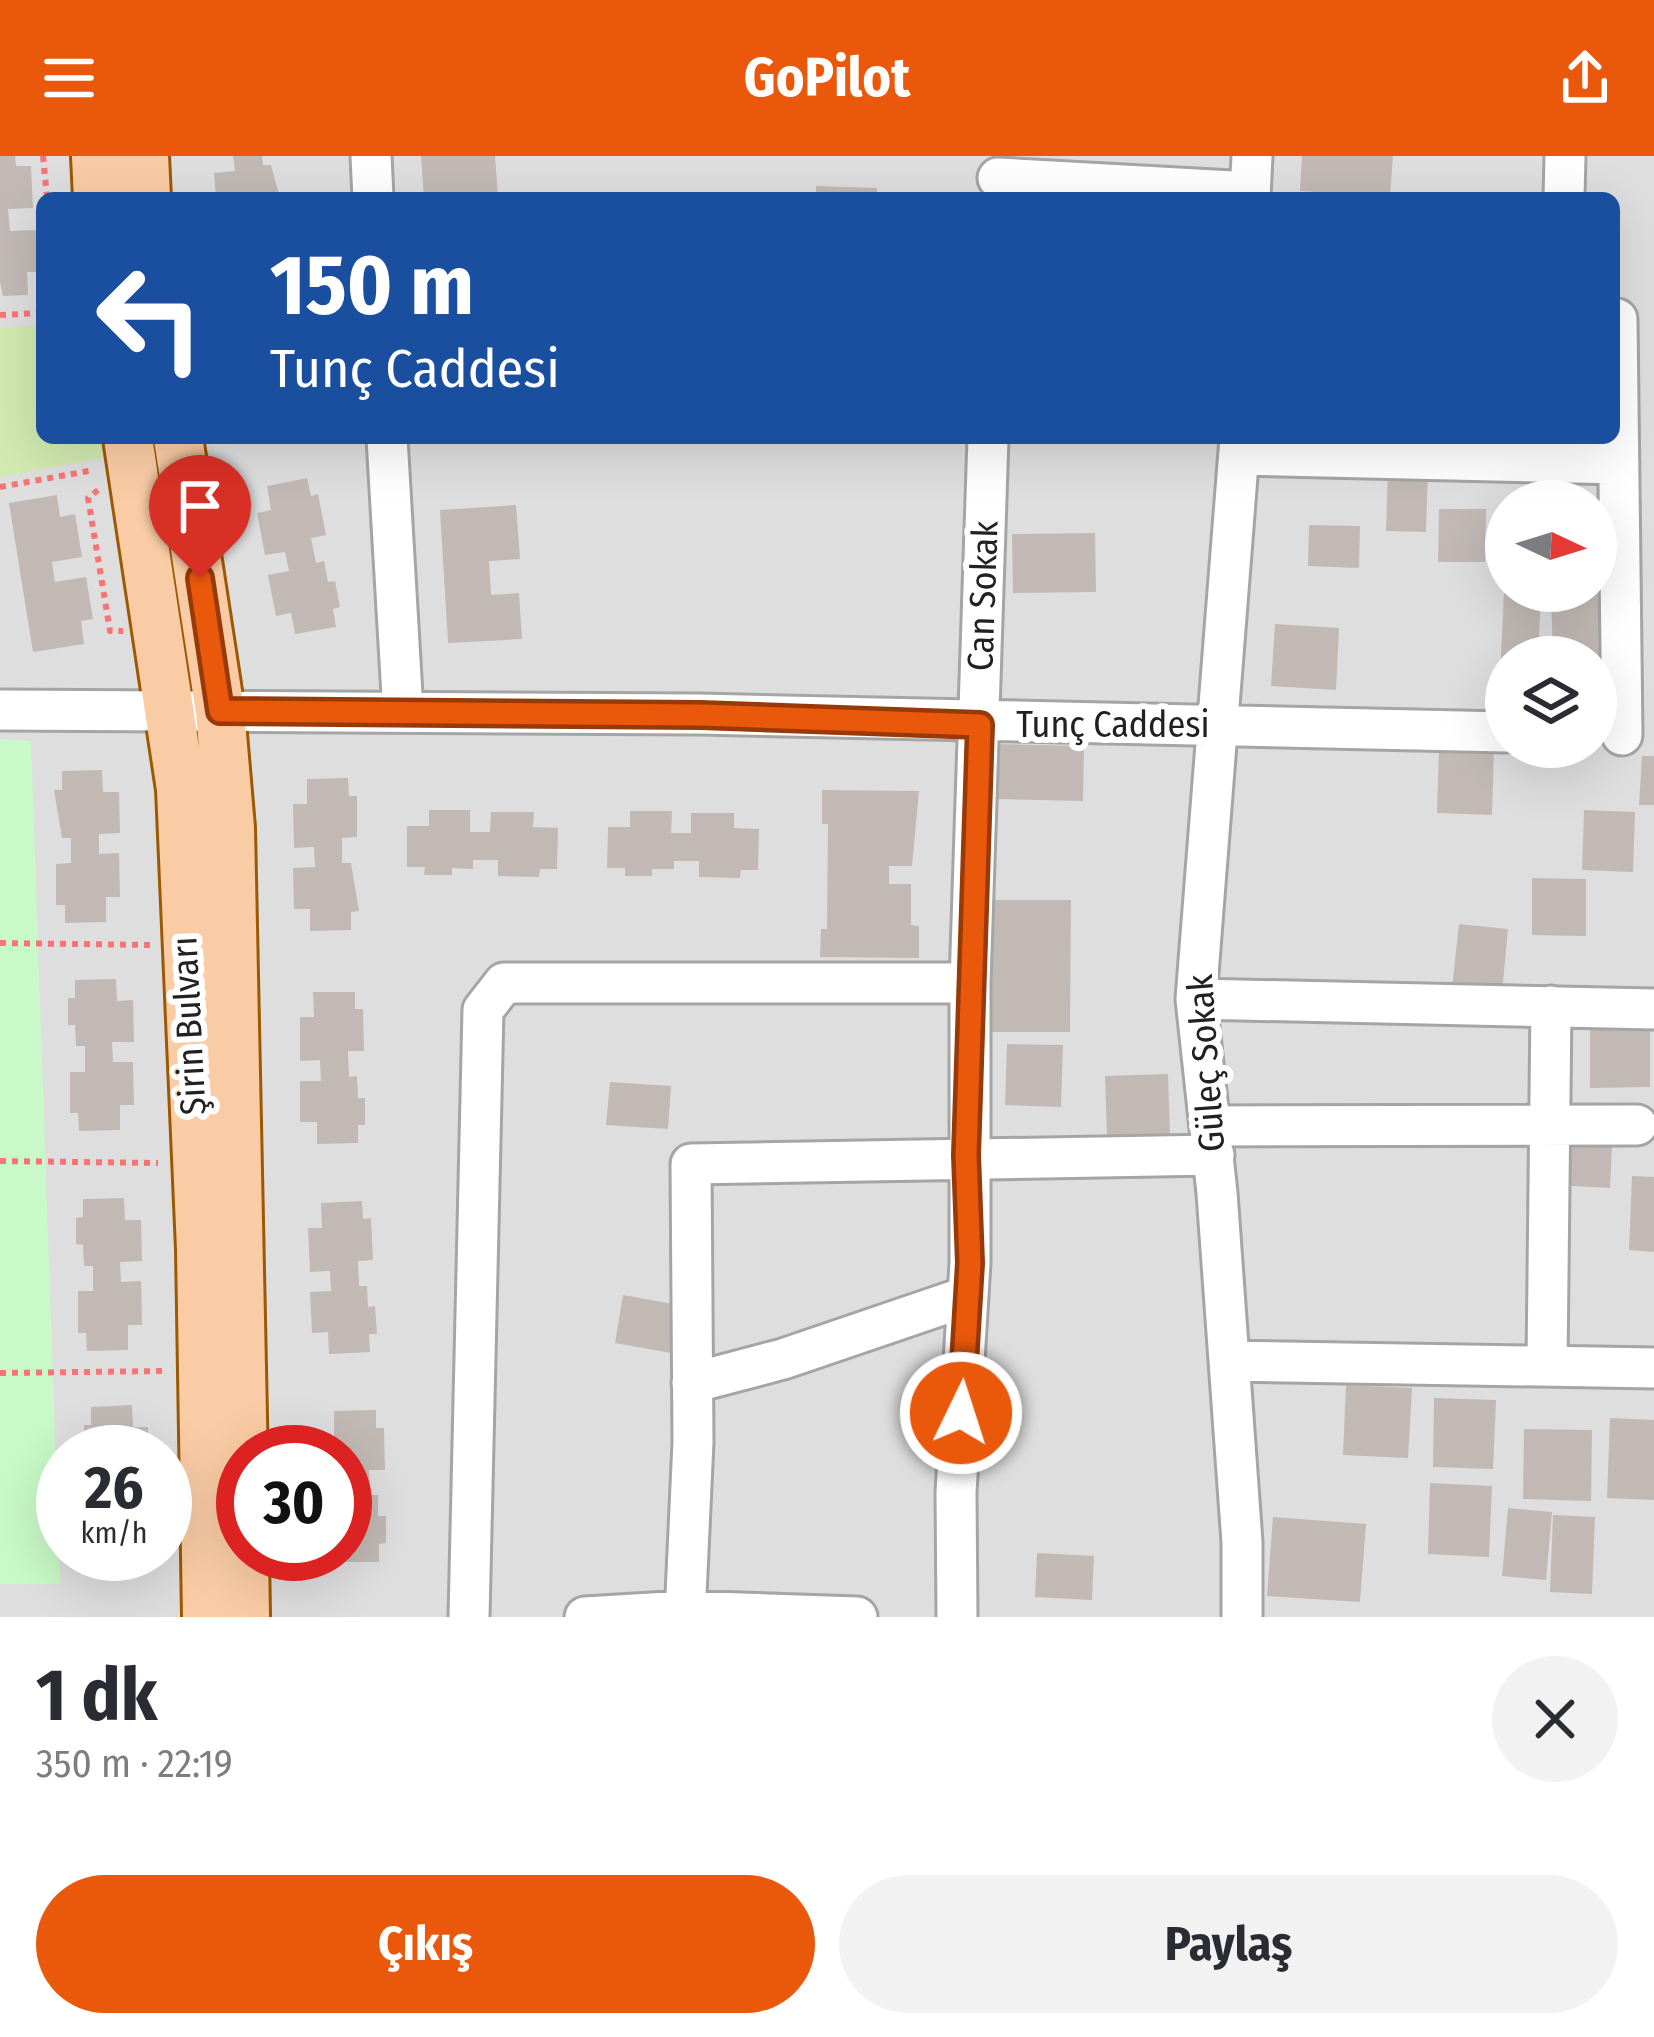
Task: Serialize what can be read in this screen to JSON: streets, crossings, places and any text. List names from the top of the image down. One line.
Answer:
{"streets":{"main road":["Şirin Bulvarı"],"street":["Can Sokak","Tunç Caddesi","Güleç Sokak"]},"crossings":[["Can Sokak","Tunç Caddesi"],["Tunç Caddesi","Şirin Bulvarı"],["Tunç Caddesi","Güleç Sokak"]],"north":"right","page":{"header":"GoPilot","turn":["150 m","Tunç Caddesi"],"speed":"26 km/h","limit":"30","heading":["1 dk","350 m · 22:19"],"buttons":["Çıkış","Paylaş"]}}
